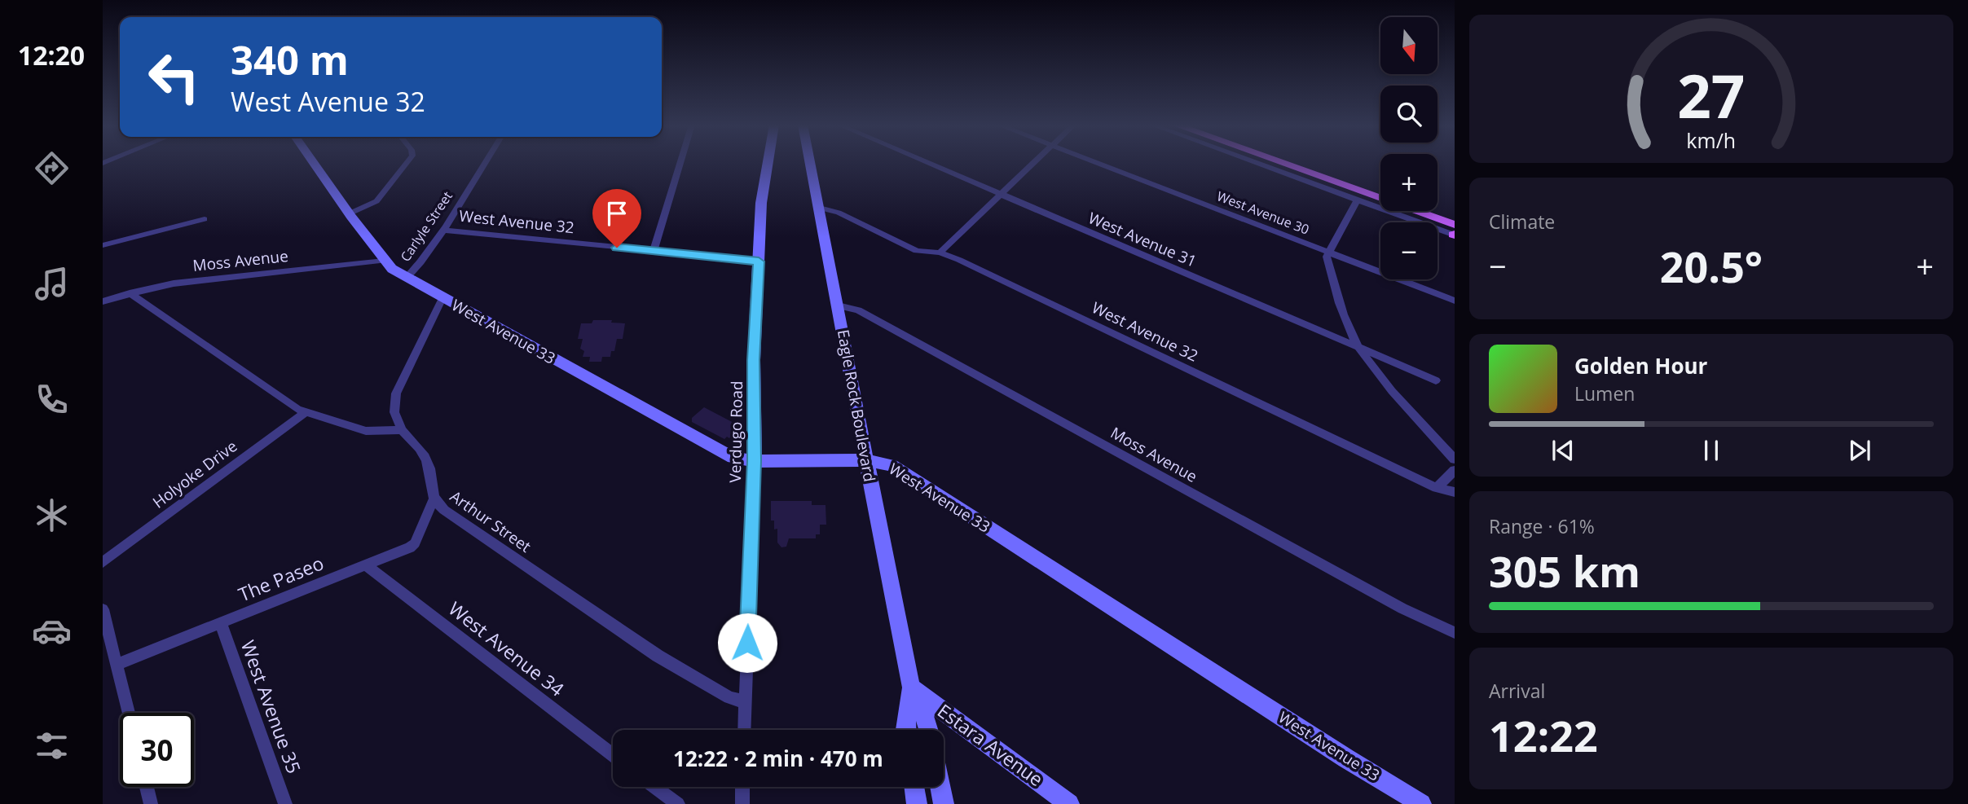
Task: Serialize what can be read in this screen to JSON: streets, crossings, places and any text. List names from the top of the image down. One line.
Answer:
{"streets":{"street":["West Avenue 30","West Avenue 32","Carlyle Street","West Avenue 31","Moss Avenue","West Avenue 33","Eagle Rock Boulevard","Verdugo Road","Holyoke Drive","Arthur Street","The Paseo","West Avenue 34","West Avenue 35","Estara Avenue"]},"crossings":[["West Avenue 32","Carlyle Street"],["West Avenue 32","Eagle Rock Boulevard"],["West Avenue 32","Verdugo Road"],["Carlyle Street","West Avenue 33"],["Moss Avenue","West Avenue 33"],["Moss Avenue","Eagle Rock Boulevard"],["West Avenue 33","Eagle Rock Boulevard"],["West Avenue 33","Verdugo Road"],["Eagle Rock Boulevard","Estara Avenue"],["Verdugo Road","Arthur Street"],["Arthur Street","The Paseo"],["The Paseo","West Avenue 34"],["The Paseo","West Avenue 35"]],"north":"bottom","page":{"tabs":"12:20","map_buttons":["+","−"],"turn":["340 m","West Avenue 32"],"tile":["Climate",["Range · 61%","305 km"],["Arrival","12:22"]],"heat":["−","20.5°","+"],"song":["Golden Hour","Lumen"],"limit":"30","trip":"12:22 · 2 min · 470 m","gauge":["27","km/h"]}}
